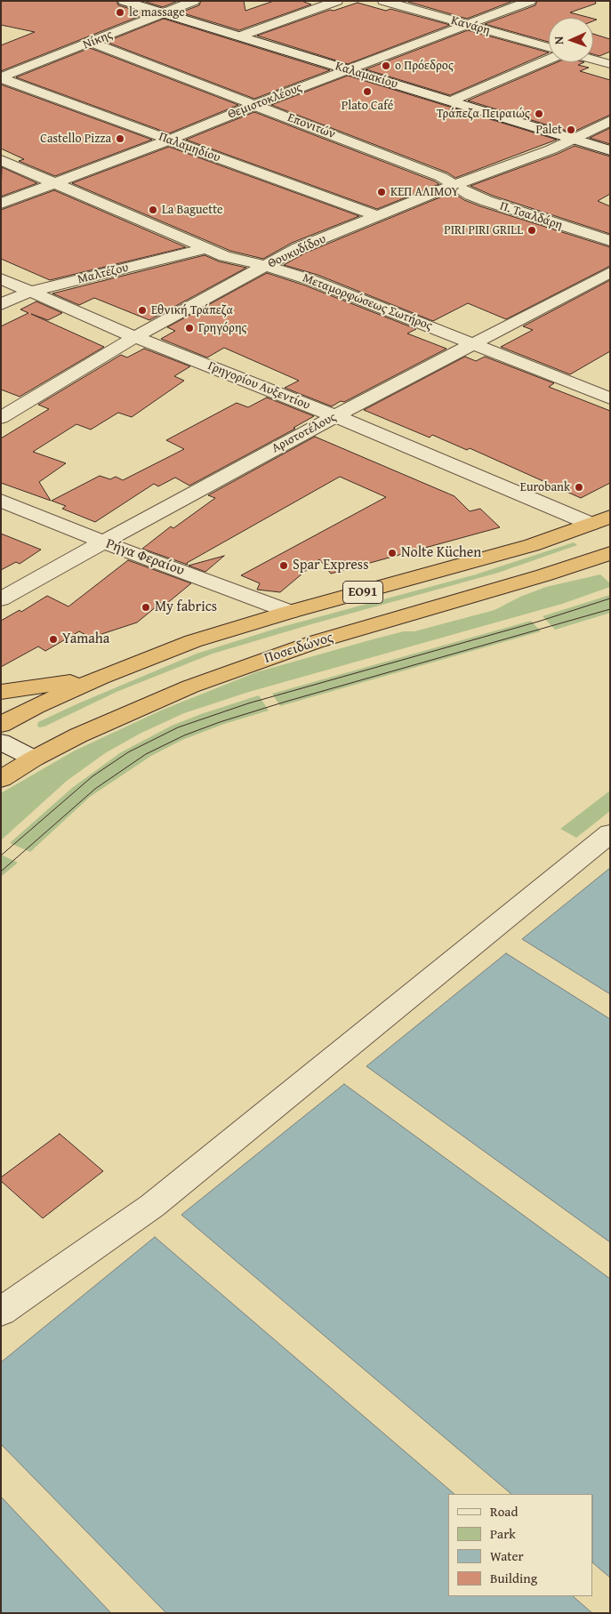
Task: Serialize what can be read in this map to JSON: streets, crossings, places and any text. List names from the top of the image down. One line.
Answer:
{"streets":{"highway":["ΕΟ91","Ποσειδώνος"],"street":["Κανάρη","Νίκης","Καλαμακίου","Θεμιστοκλέους","Επονιτών","Παλαμηδίου","Π. Τσαλδάρη","Θουκυδίδου","Μαλτέζου","Μεταμορφώσεως Σωτήρος","Γρηγορίου Αυξεντίου","Αριστοτέλους","Ρήγα Φεραίου"]},"crossings":[["Κανάρη","Θεμιστοκλέους"],["Νίκης","Καλαμακίου"],["Νίκης","Επονιτών"],["Νίκης","Παλαμηδίου"],["Καλαμακίου","Θεμιστοκλέους"],["Καλαμακίου","Θουκυδίδου"],["Θεμιστοκλέους","Επονιτών"],["Θεμιστοκλέους","Παλαμηδίου"],["Θεμιστοκλέους","Μεταμορφώσεως Σωτήρος"],["Επονιτών","Π. Τσαλδάρη"],["Επονιτών","Θουκυδίδου"],["Παλαμηδίου","Θουκυδίδου"],["Π. Τσαλδάρη","Θουκυδίδου"],["Θουκυδίδου","Μεταμορφώσεως Σωτήρος"],["Θουκυδίδου","Γρηγορίου Αυξεντίου"],["Μαλτέζου","Μεταμορφώσεως Σωτήρος"],["Μαλτέζου","Γρηγορίου Αυξεντίου"],["Μεταμορφώσεως Σωτήρος","Αριστοτέλους"],["Γρηγορίου Αυξεντίου","Αριστοτέλους"],["Γρηγορίου Αυξεντίου","ΕΟ91"],["Αριστοτέλους","Ρήγα Φεραίου"],["Ρήγα Φεραίου","ΕΟ91"]],"places":["le massage","ο Πρόεδρος","Plato Café","Τράπεζα Πειραιώς","Palet","Castello Pizza","ΚΕΠ ΑΛΙΜΟΥ","La Baguette","PIRI PIRI GRILL","Εθνική Τράπεζα","Γρηγόρης","Eurobank","Nolte Küchen","Spar Express","My fabrics","Yamaha"],"legend":["Road","Park","Water","Building"],"north":"left"}
